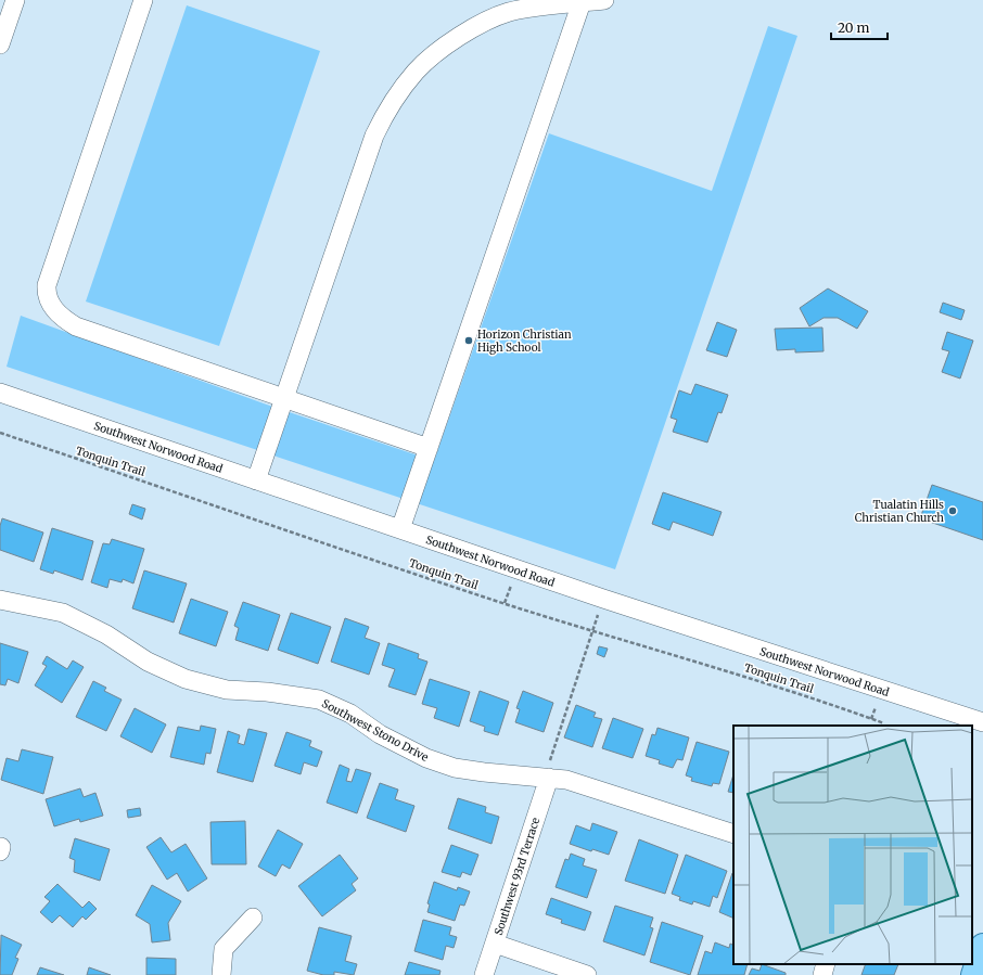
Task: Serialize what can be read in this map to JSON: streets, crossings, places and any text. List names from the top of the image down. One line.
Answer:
{"streets":{"street":["Southwest Norwood Road","Southwest Stono Drive","Southwest 93rd Terrace"],"path":["Tonquin Trail"]},"crossings":[["Southwest Stono Drive","Southwest 93rd Terrace"]],"places":["Horizon Christian High School","Tualatin Hills Christian Church"],"scale_bar":"20 m"}
